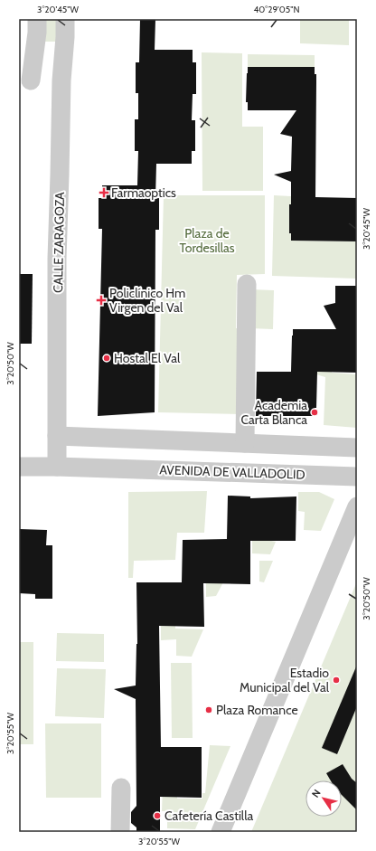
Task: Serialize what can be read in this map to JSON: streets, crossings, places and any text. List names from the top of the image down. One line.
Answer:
{"streets":{"street":["CALLE ZARAGOZA","AVENIDA DE VALLADOLID"]},"crossings":[["CALLE ZARAGOZA","AVENIDA DE VALLADOLID"]],"parks":["Plaza de Tordesillas"],"places":{"health":["Farmaoptics","Policlínico Hm Virgen del Val"],"other":["Hostal El Val","Academia Carta Blanca","Estadio Municipal del Val","Plaza Romance","Cafetería Castilla"]},"north":"top left","coordinates":["3°20'45\"W","40°29'05\"N","3°20'50\"W","3°20'55\"W"]}
